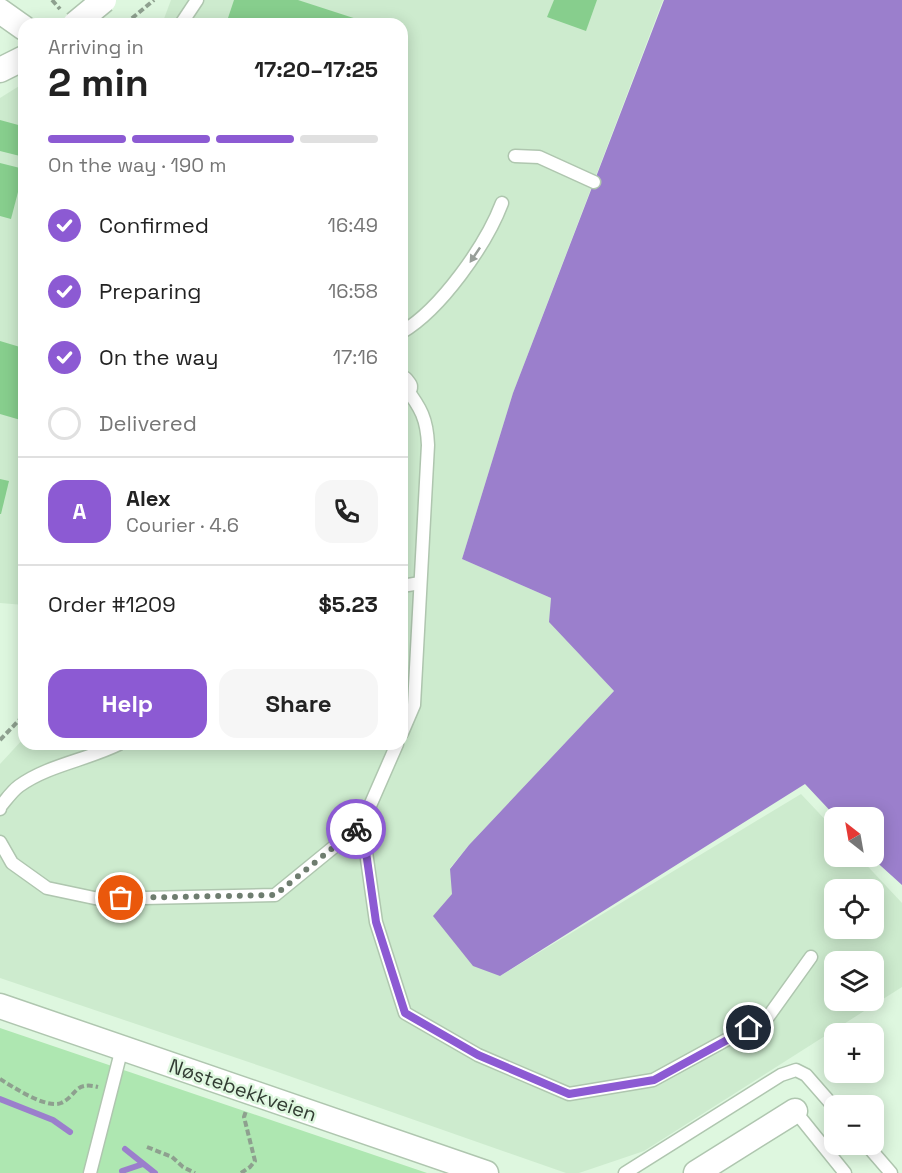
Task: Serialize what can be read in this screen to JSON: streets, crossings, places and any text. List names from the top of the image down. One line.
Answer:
{"streets":{"street":["Nøstebekkveien"]},"north":"top left","page":{"heading":["2 min","Arriving in","17:20–17:25"],"panel":["Alex","Courier · 4.6","Order #1209","$5.23"],"bar":"On the way · 190 m","list":[["Confirmed","16:49"],["Preparing","16:58"],["On the way","17:16"],"Delivered"],"round":"A","buttons":["Help","Share"],"map_buttons":["+","−"]}}
